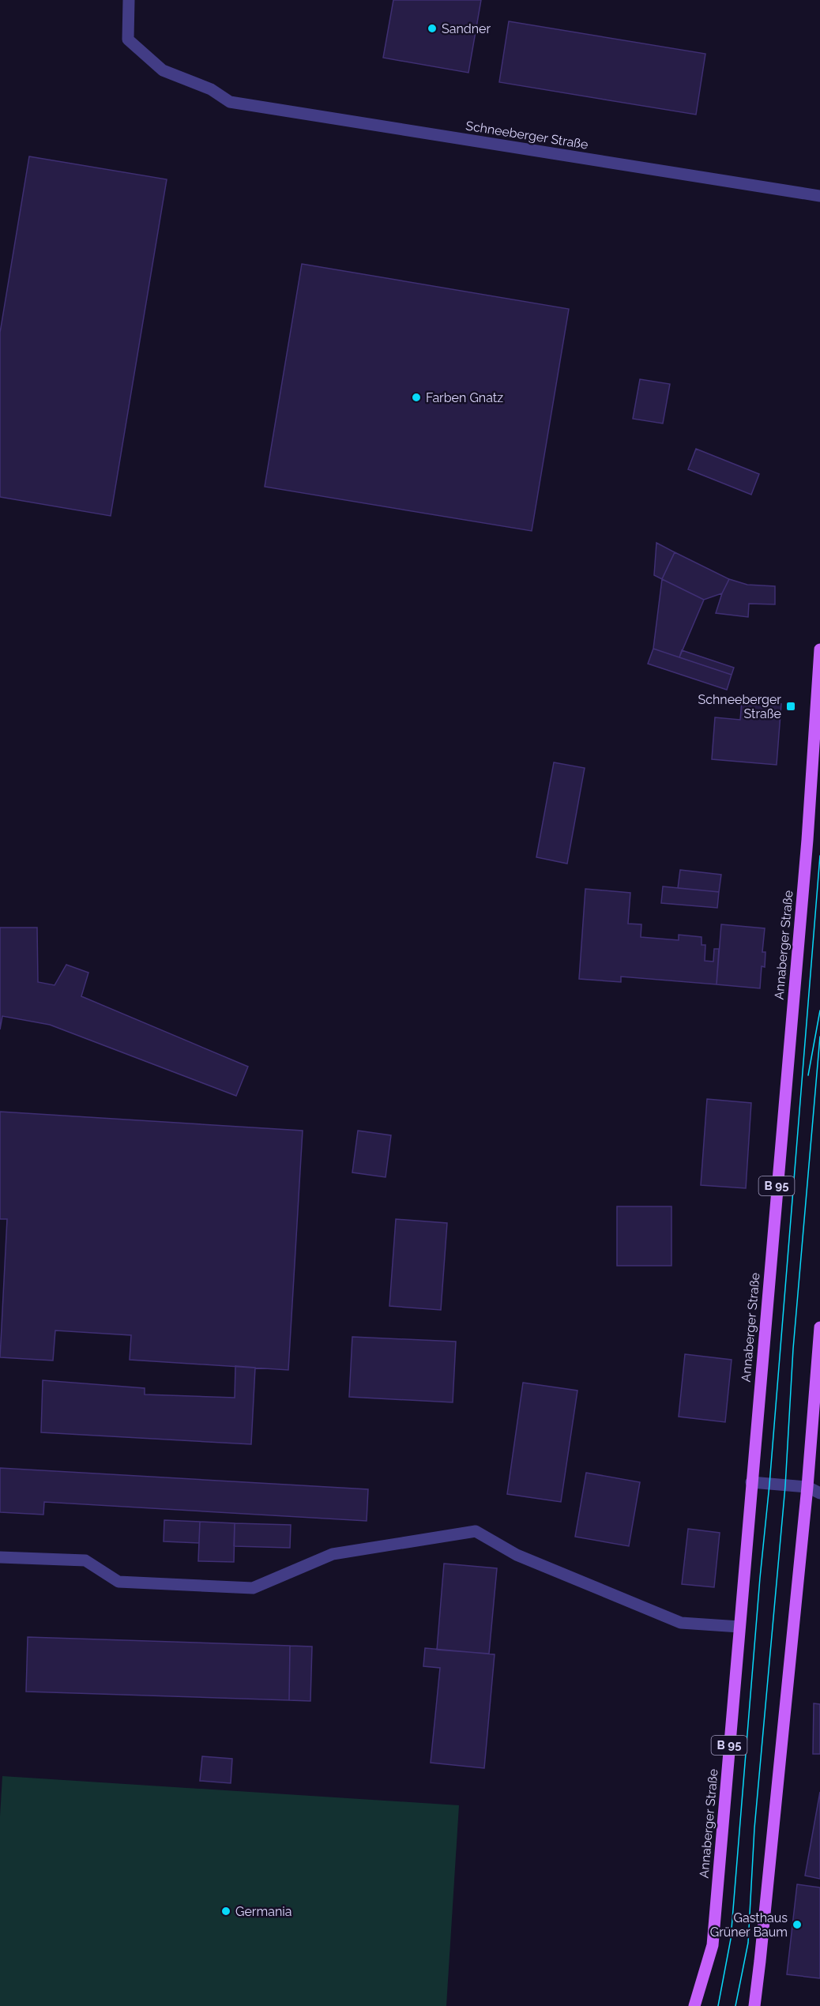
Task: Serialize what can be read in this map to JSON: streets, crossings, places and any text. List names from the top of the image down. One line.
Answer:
{"streets":{"main road":["Annaberger Straße","B 95"],"street":["Schneeberger Straße"]},"places":{"other":["Sandner","Farben Gnatz","Germania","Gasthaus Grüner Baum"],"transit":["Schneeberger Straße"]}}
